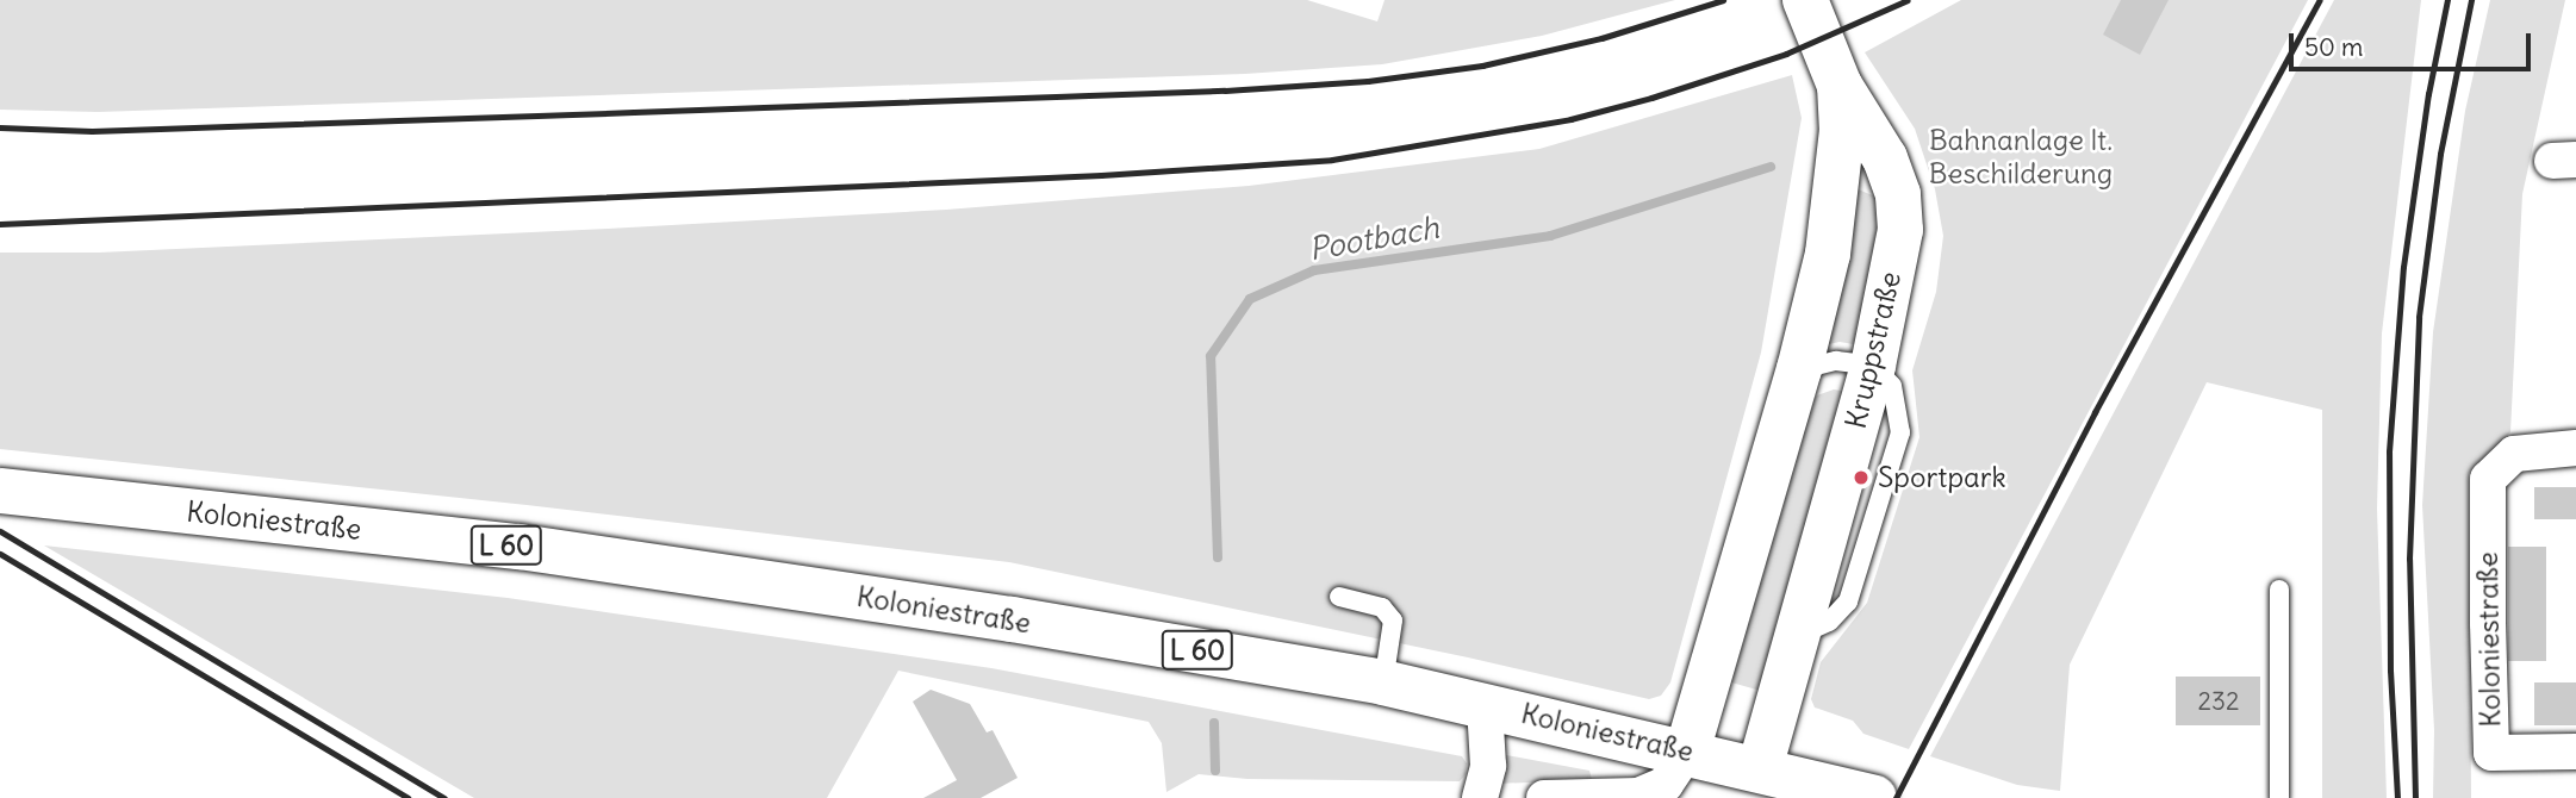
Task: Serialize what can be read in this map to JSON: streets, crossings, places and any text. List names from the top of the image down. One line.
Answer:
{"streets":{"main road":["Kruppstraße","Koloniestraße","L 60"]},"crossings":[["Kruppstraße","Koloniestraße"]],"water":["Pootbach"],"parks":["Bahnanlage lt. Beschilderung"],"places":["Sportpark"],"house_numbers":["232"],"scale_bar":"50 m"}
